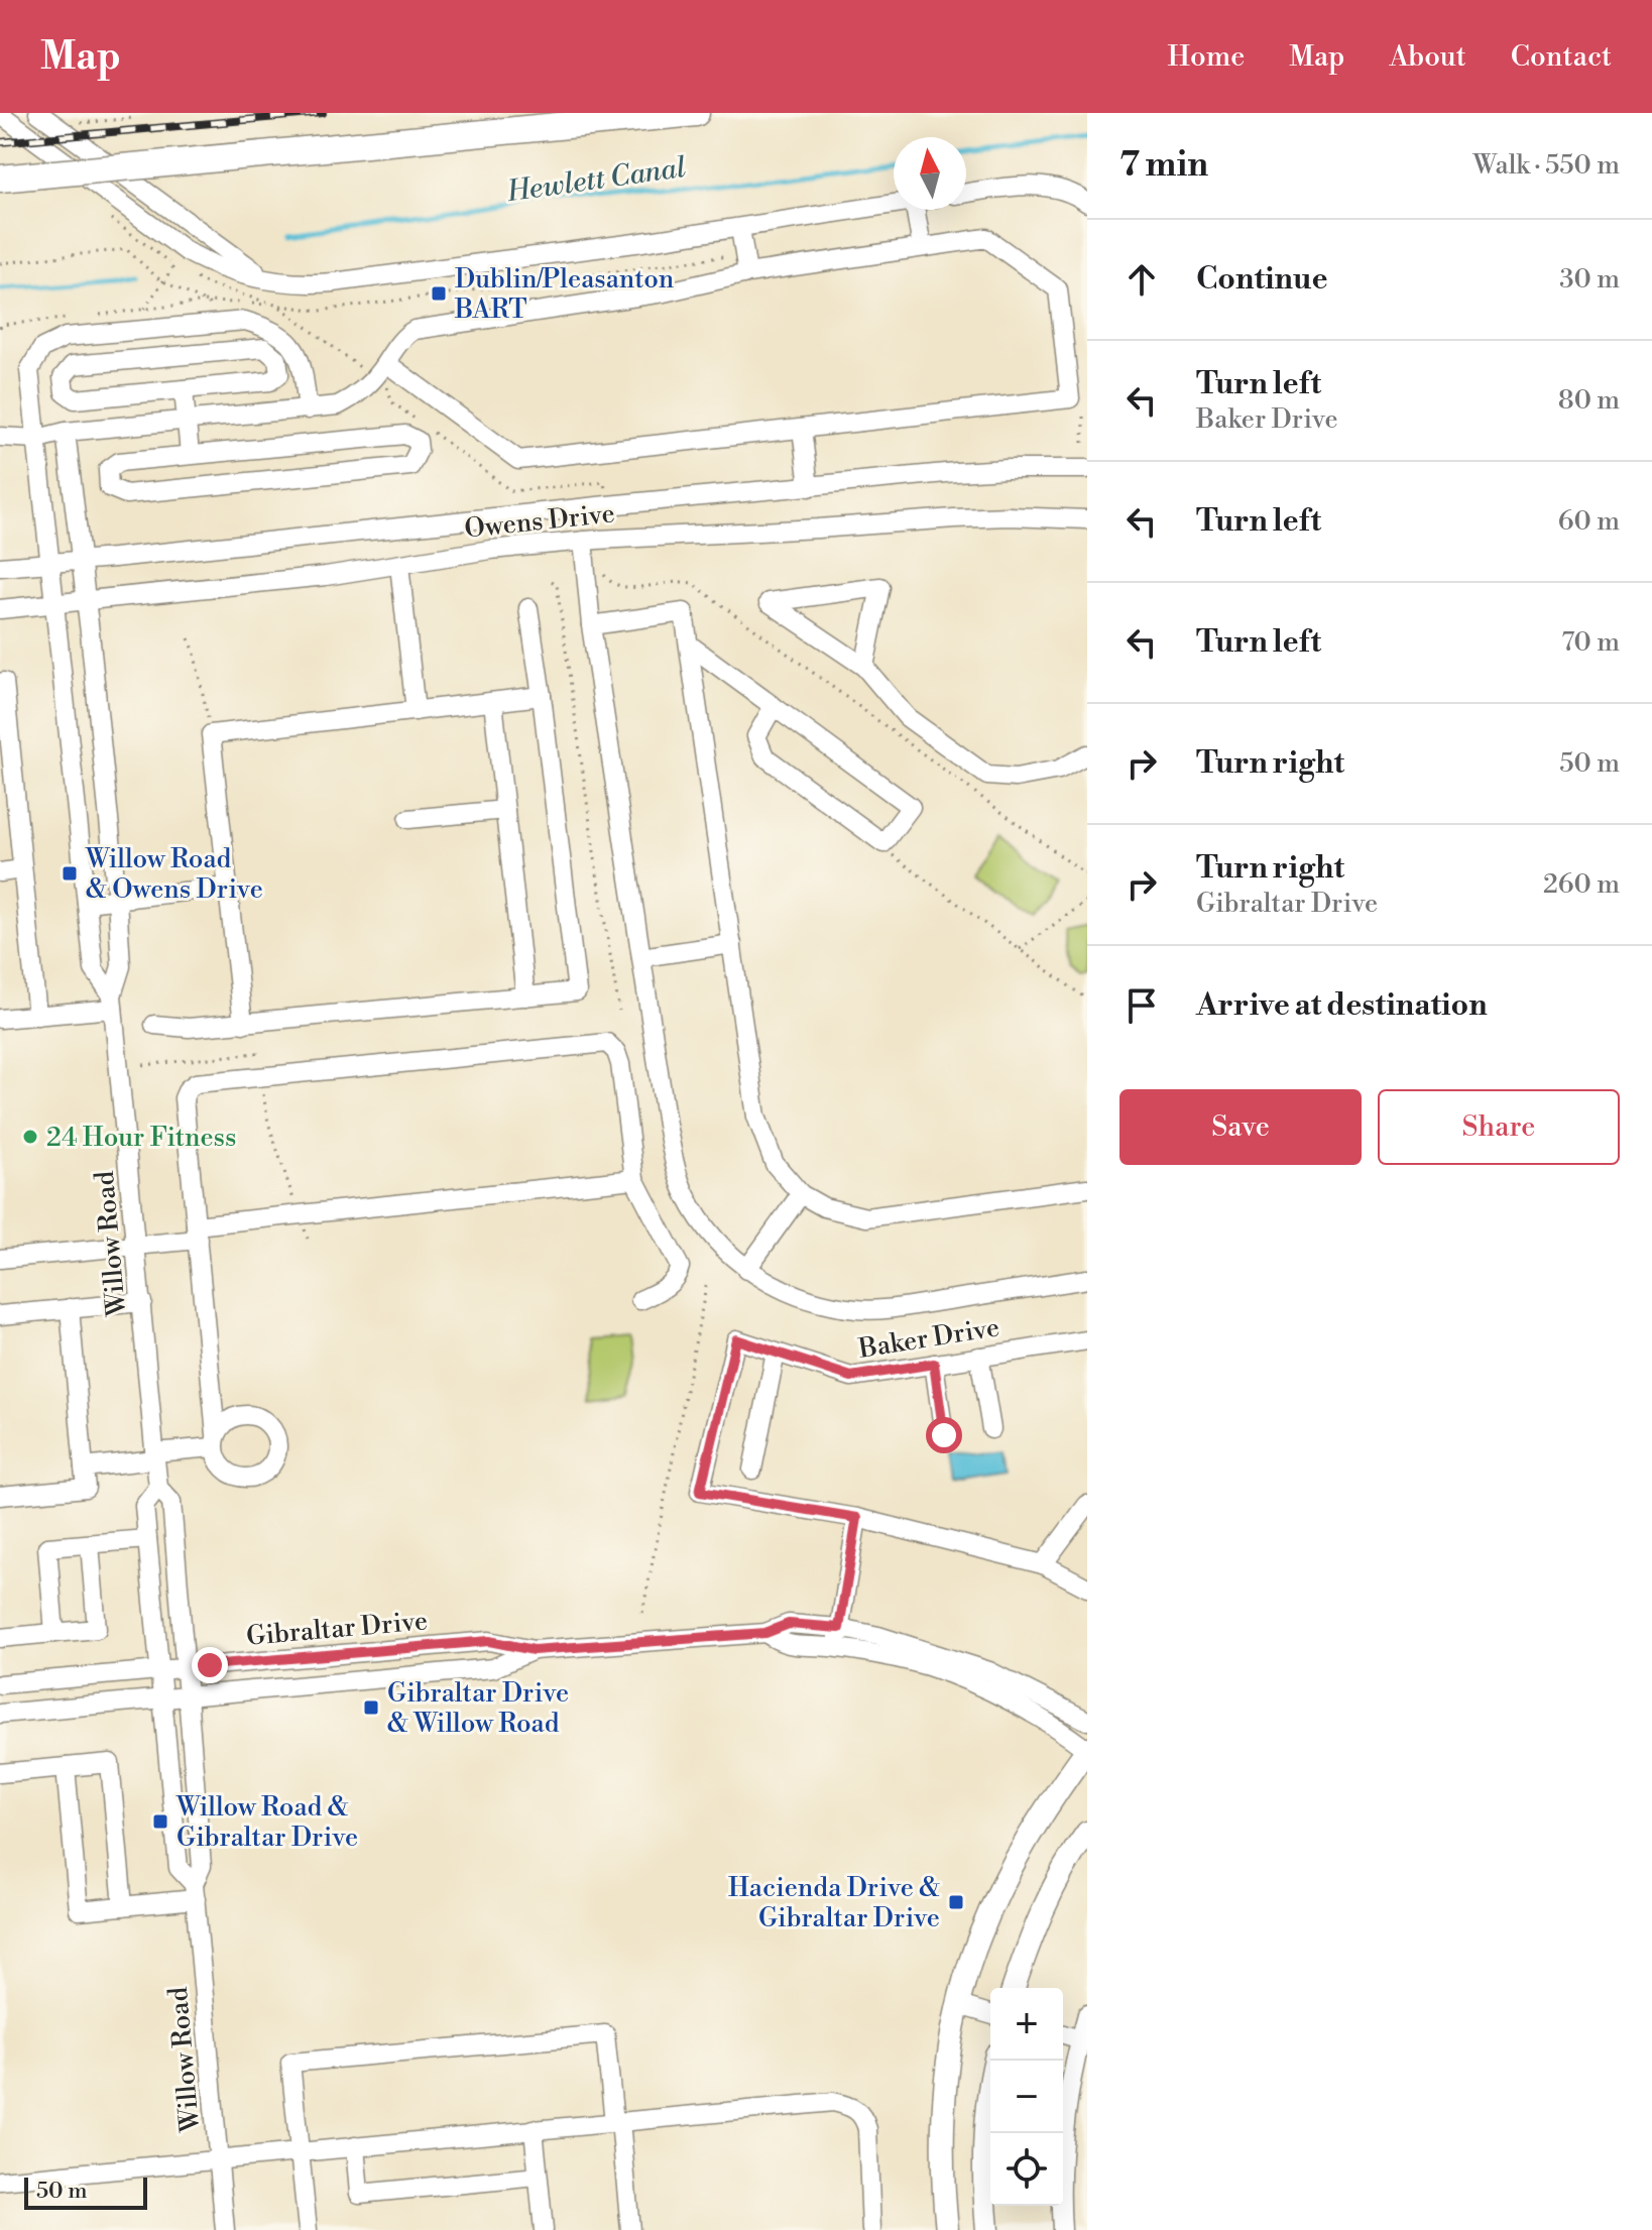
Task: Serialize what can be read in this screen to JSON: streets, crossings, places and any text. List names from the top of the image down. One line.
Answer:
{"streets":{"street":["Owens Drive","Willow Road","Baker Drive","Gibraltar Drive"]},"crossings":[["Owens Drive","Willow Road"],["Willow Road","Gibraltar Drive"]],"water":["Hewlett Canal"],"places":{"transit":["Dublin/Pleasanton BART","Willow Road & Owens Drive","Gibraltar Drive & Willow Road","Willow Road & Gibraltar Drive","Hacienda Drive & Gibraltar Drive"],"other":["24 Hour Fitness"]},"scale_bar":"50 m","north":"top","page":{"header":"Map","nav":["Home","Map","About","Contact"],"heading":["7 min","Walk · 550 m"],"list":[["Continue","30 m"],["Turn left","Baker Drive","80 m"],["Turn left","60 m"],["Turn left","70 m"],["Turn right","50 m"],["Turn right","Gibraltar Drive","260 m"],"Arrive at destination"],"buttons":["Save","Share"],"map_buttons":["+","−"],"scale":"50 m"}}
